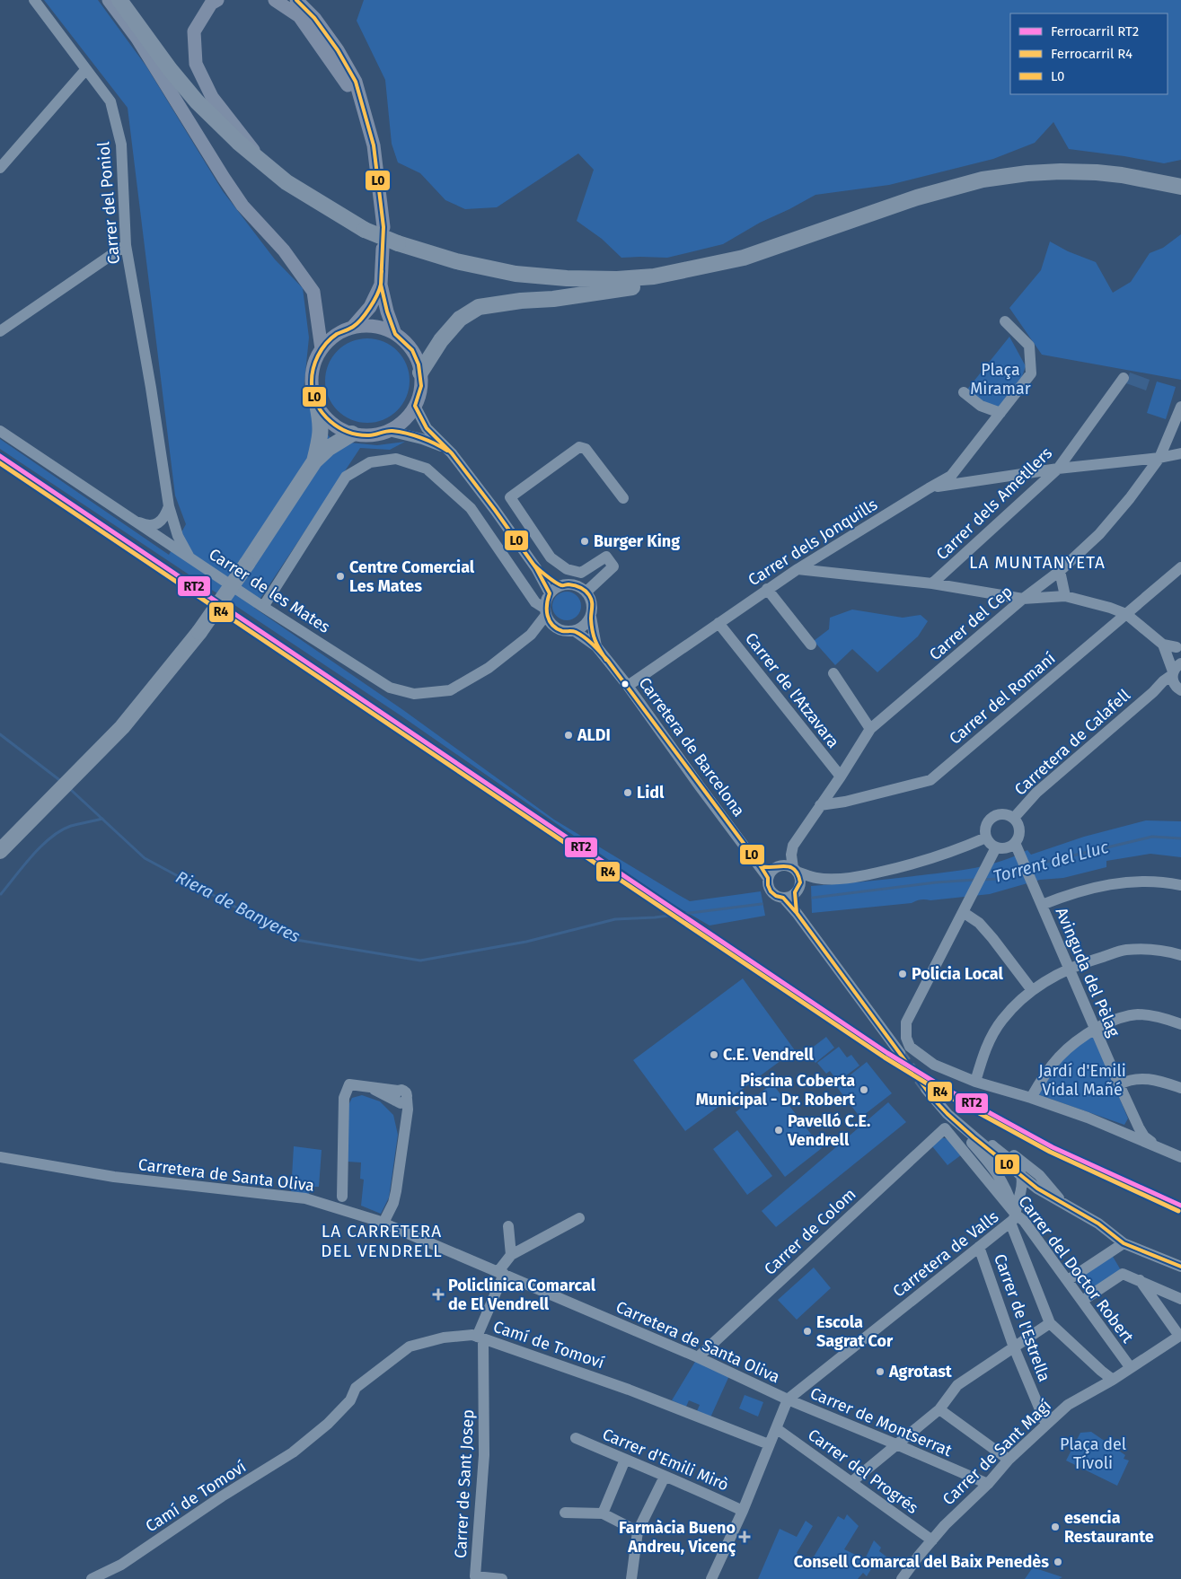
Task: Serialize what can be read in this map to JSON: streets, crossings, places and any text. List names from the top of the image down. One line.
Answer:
{"streets":{"street":["Carrer del Poniol","Carrer dels Ametllers","Carrer dels Jonquills","Carrer de les Mates","Carrer del Cep","Carrer de l'Atzavara","Carrer del Romaní","Carretera de Calafell","Carretera de Barcelona","Avinguda del Pèlag","Carretera de Santa Oliva","Carrer de Colom","Carretera de Valls","Carrer del Doctor Robert","Carrer de l'Estrella","Camí de Tomoví","Carrer de Montserrat","Carrer de Sant Magí","Carrer d'Emili Mirò","Carrer del Progrés","Carrer de Sant Josep"]},"crossings":[["Carrer del Poniol","Carrer de les Mates"],["Carrer dels Jonquills","Carrer de l'Atzavara"],["Carrer dels Jonquills","Carretera de Barcelona"],["Carrer de les Mates","Carretera de Barcelona"],["Carrer del Cep","Carrer de l'Atzavara"],["Carrer del Cep","Carrer del Romaní"],["Carrer del Cep","Carretera de Barcelona"],["Carretera de Calafell","Avinguda del Pèlag"],["Carretera de Santa Oliva","Carrer de Colom"],["Carretera de Santa Oliva","Carretera de Valls"],["Carretera de Santa Oliva","Carrer de Montserrat"],["Carretera de Santa Oliva","Carrer de Sant Josep"],["Carrer de Colom","Carrer del Doctor Robert"],["Carretera de Valls","Carrer del Doctor Robert"],["Carretera de Valls","Carrer de l'Estrella"],["Carretera de Valls","Carrer de Montserrat"],["Carrer del Doctor Robert","Carrer de Sant Magí"],["Carrer de l'Estrella","Carrer de Sant Magí"],["Camí de Tomoví","Carrer de Sant Josep"],["Carrer de Montserrat","Carrer de Sant Magí"],["Carrer de Sant Magí","Carrer del Progrés"]],"districts":["LA MUNTANYETA","LA CARRETERA DEL VENDRELL"],"water":["Torrent del Lluc","Riera de Banyeres"],"parks":["Plaça Miramar","Jardí d'Emili Vidal Mañé","Plaça del Tívoli"],"places":{"other":["Burger King","Centre Comercial Les Mates","ALDI","Lidl","Policia Local","C.E. Vendrell","Piscina Coberta Municipal - Dr. Robert","Pavelló C.E. Vendrell","Escola Sagrat Cor","Agrotast","esencia Restaurante","Consell Comarcal del Baix Penedès"],"health":["Policlinica Comarcal de El Vendrell","Farmàcia Bueno Andreu, Vicenç"]},"lines":["transit line L0","rail line RT2","rail line R4"],"legend":["Ferrocarril RT2","Ferrocarril R4","L0"]}
